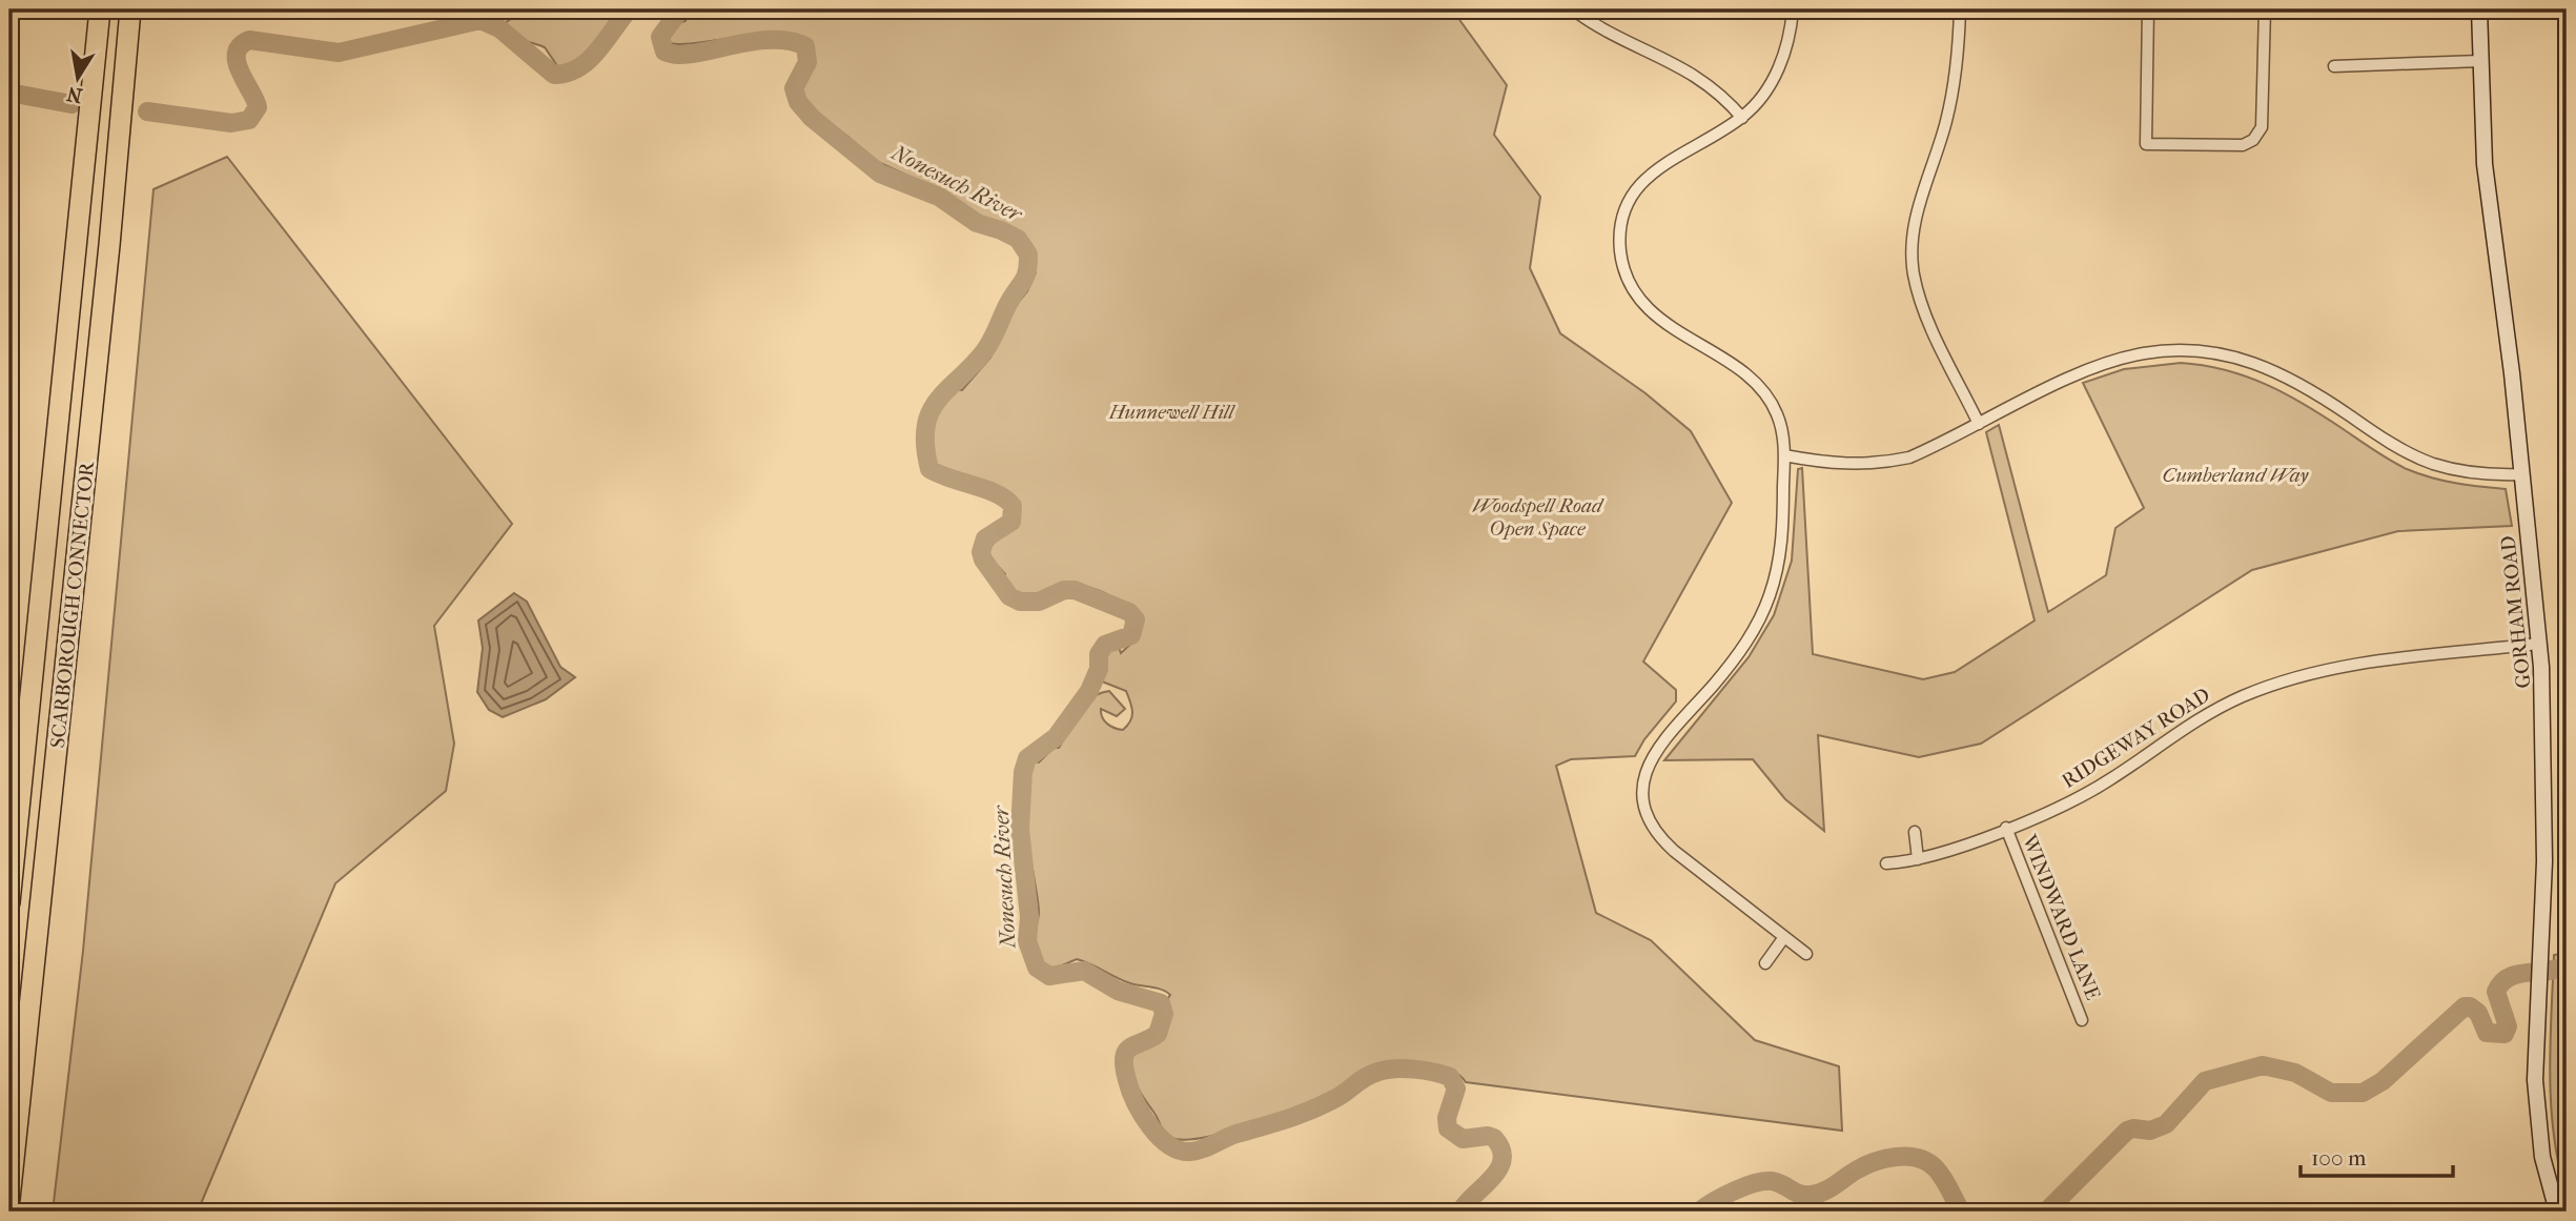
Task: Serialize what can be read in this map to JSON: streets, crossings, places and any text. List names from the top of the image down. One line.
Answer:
{"streets":{"highway":["SCARBOROUGH CONNECTOR"],"main road":["GORHAM ROAD"],"street":["RIDGEWAY ROAD","WINDWARD LANE"]},"crossings":[["GORHAM ROAD","RIDGEWAY ROAD"],["RIDGEWAY ROAD","WINDWARD LANE"]],"water":["Nonesuch River"],"parks":["Hunnewell Hill","Cumberland Way","Woodspell Road Open Space"],"scale_bar":"100 m","north":"bottom"}
